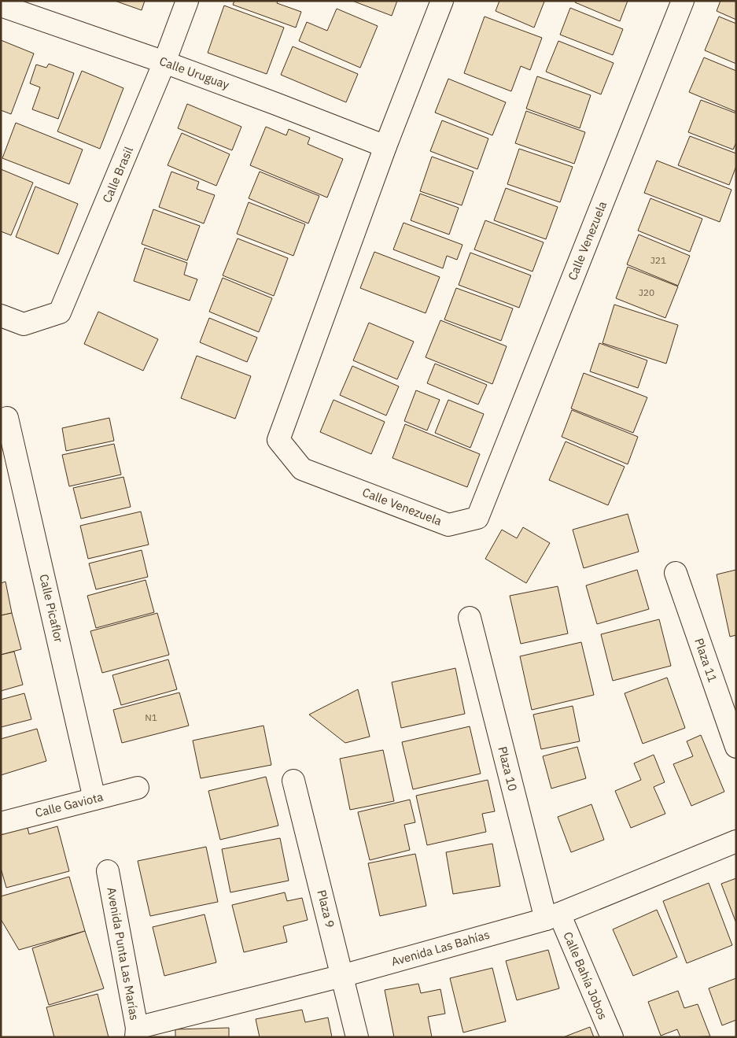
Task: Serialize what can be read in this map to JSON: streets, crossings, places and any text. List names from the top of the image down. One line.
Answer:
{"streets":{"street":["Calle Uruguay","Calle Brasil","Calle Venezuela","Calle Picaflor","Plaza 11","Plaza 10","Calle Gaviota","Plaza 9","Avenida Las Bahías","Avenida Punta Las Marías","Calle Bahía Jobos"]},"crossings":[["Calle Uruguay","Calle Brasil"],["Calle Uruguay","Calle Venezuela"],["Calle Picaflor","Calle Gaviota"],["Plaza 10","Avenida Las Bahías"],["Plaza 10","Calle Bahía Jobos"],["Plaza 9","Avenida Las Bahías"],["Avenida Las Bahías","Avenida Punta Las Marías"],["Avenida Las Bahías","Calle Bahía Jobos"]],"house_numbers":["J21","J20","N1"]}
